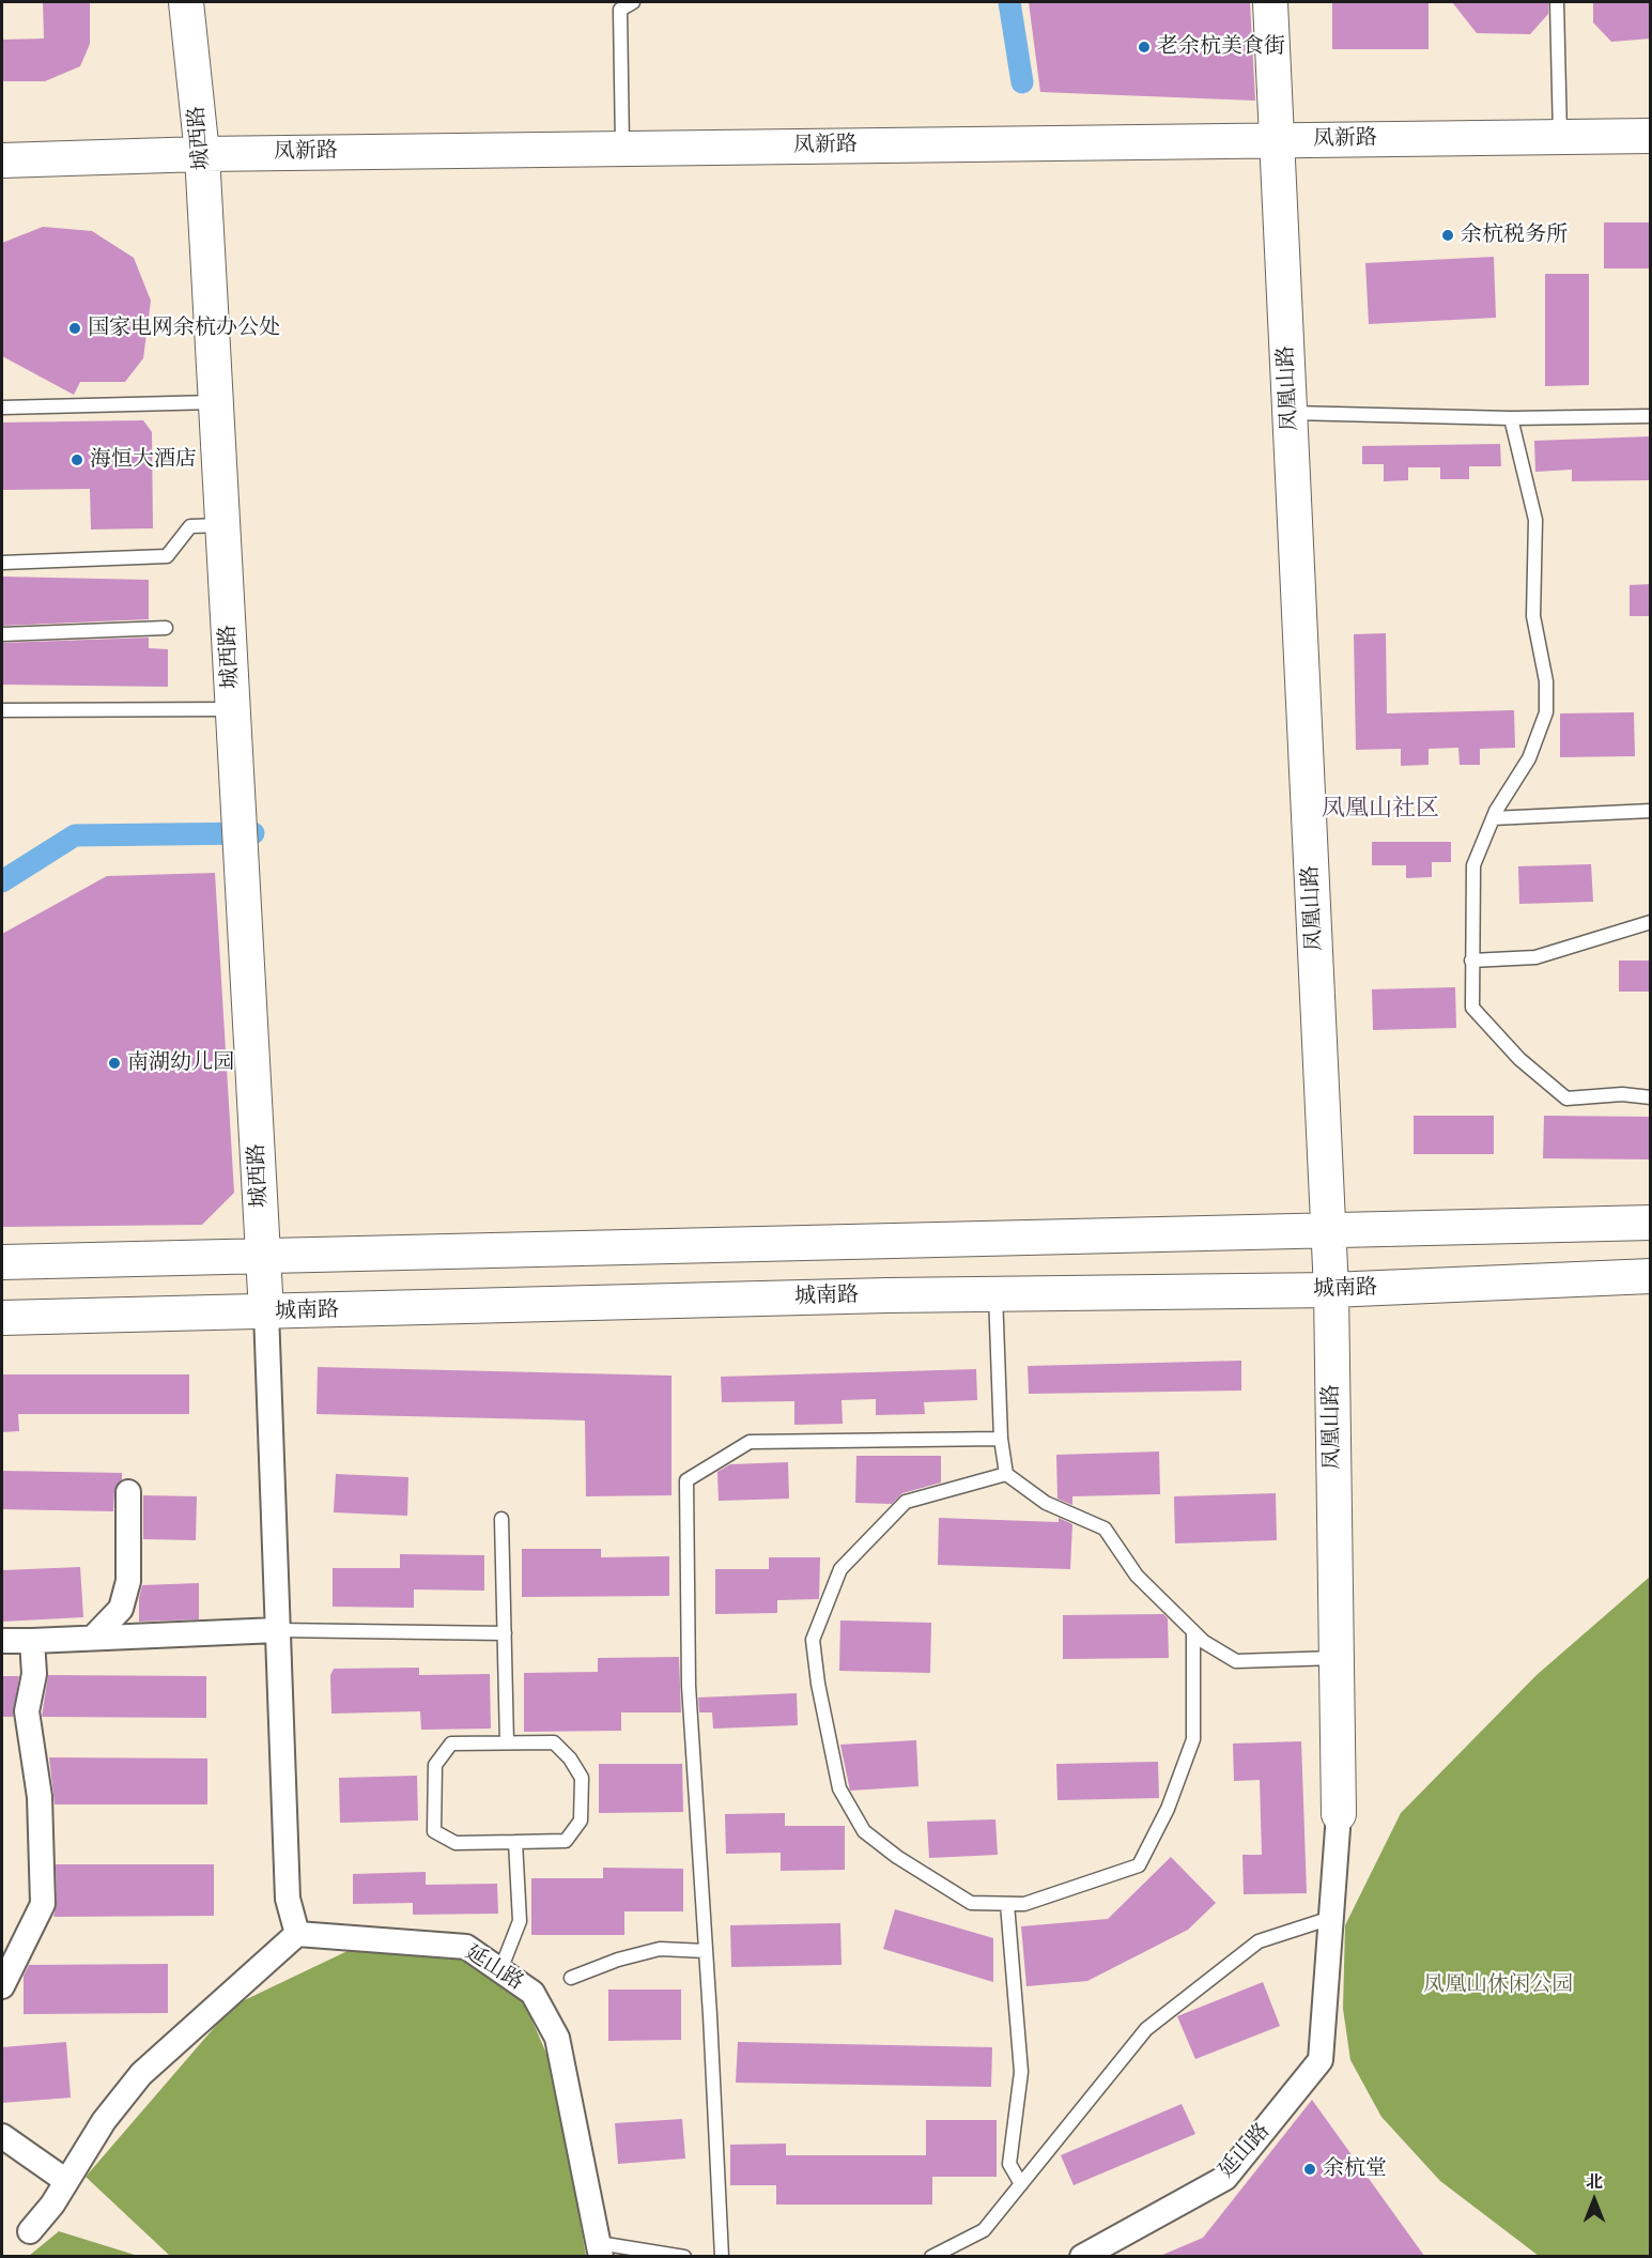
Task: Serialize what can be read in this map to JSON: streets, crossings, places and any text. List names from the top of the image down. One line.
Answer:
{"streets":{"main road":["城西路","凤新路","凤凰山路","城南路"],"street":["延山路"]},"crossings":[["城西路","凤新路"],["城西路","城南路"],["凤新路","凤凰山路"],["凤凰山路","城南路"]],"districts":["凤凰山社区"],"parks":["凤凰山休闲公园"],"places":["老余杭美食街","余杭税务所","国家电网余杭办公处","海恒大酒店","南湖幼儿园","余杭堂"],"north":"top"}
